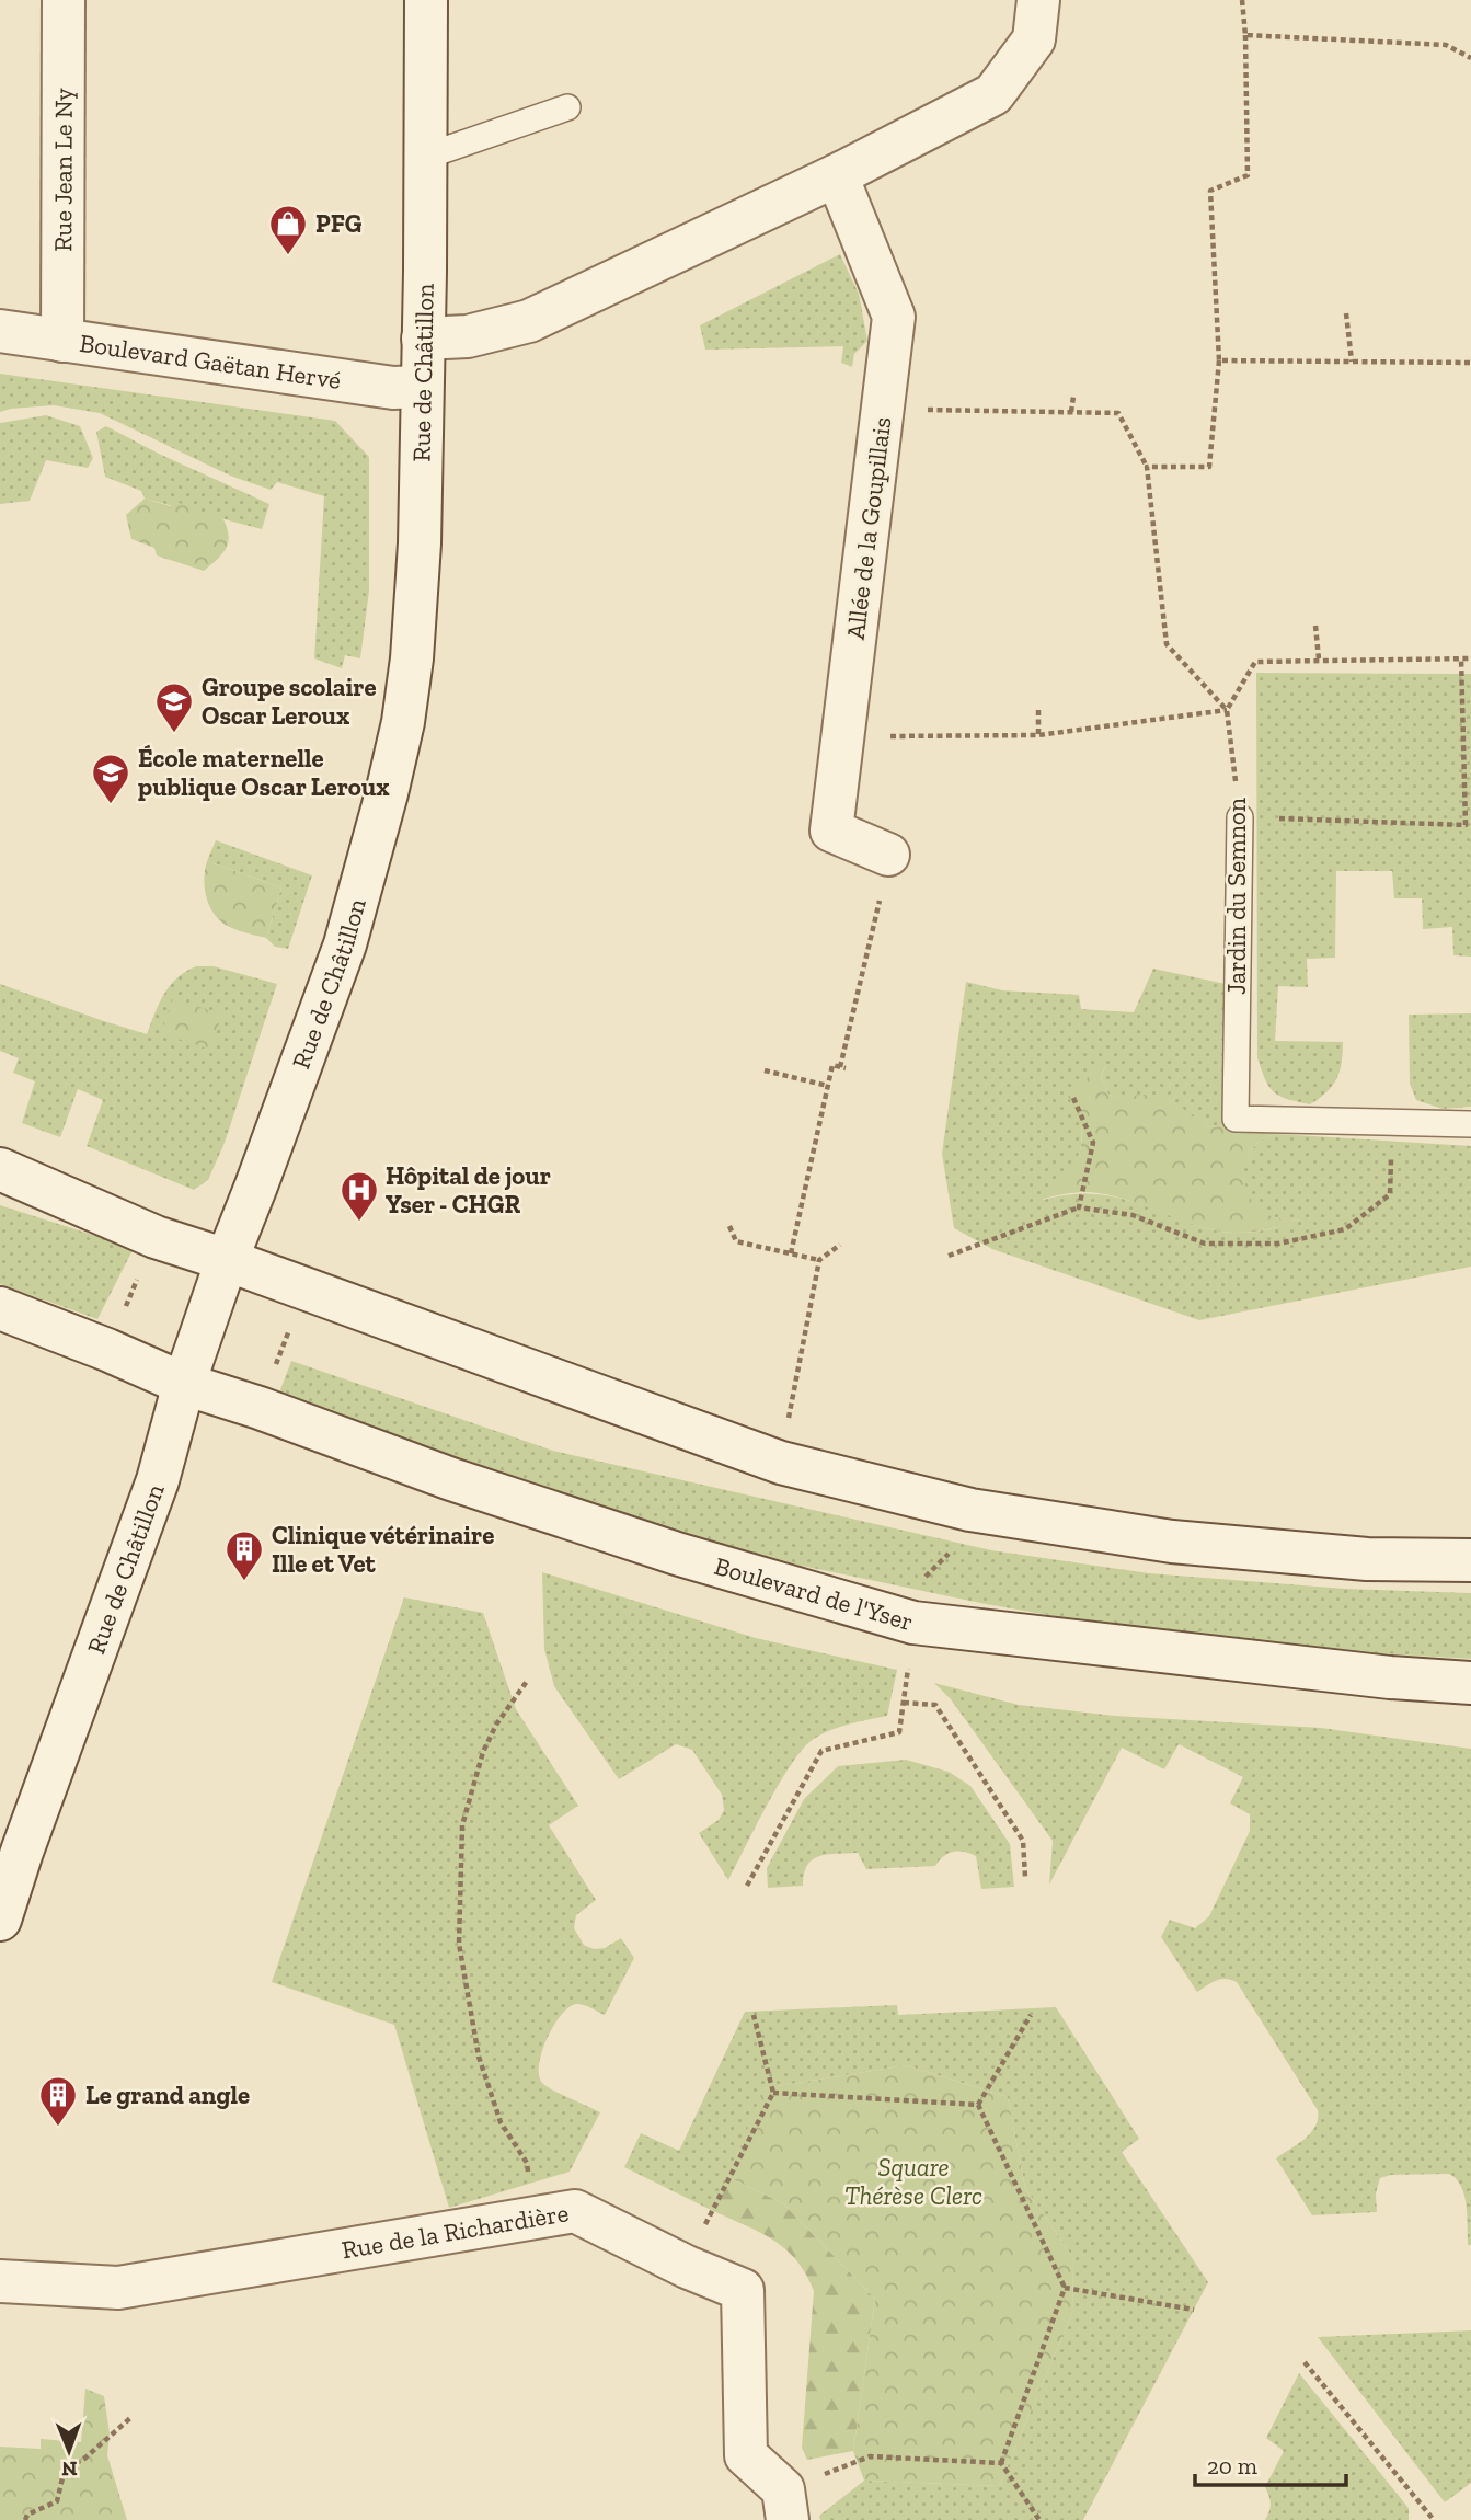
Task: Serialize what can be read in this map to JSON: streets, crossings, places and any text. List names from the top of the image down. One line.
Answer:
{"streets":{"street":["Rue Jean Le Ny","Boulevard Gaëtan Hervé","Rue de Châtillon","Allée de la Goupillais","Boulevard de l'Yser","Rue de la Richardière"],"lane":["Jardin du Semnon"]},"crossings":[["Rue Jean Le Ny","Boulevard Gaëtan Hervé"],["Boulevard Gaëtan Hervé","Rue de Châtillon"],["Rue de Châtillon","Boulevard de l'Yser"]],"parks":["Square Thérèse Clerc"],"places":{"shop":["PFG"],"school or university":["Groupe scolaire Oscar Leroux","École maternelle publique Oscar Leroux"],"hospital":["Hôpital de jour Yser - CHGR"],"building":["Clinique vétérinaire Ille et Vet","Le grand angle"]},"scale_bar":"20 m","north":"bottom"}
